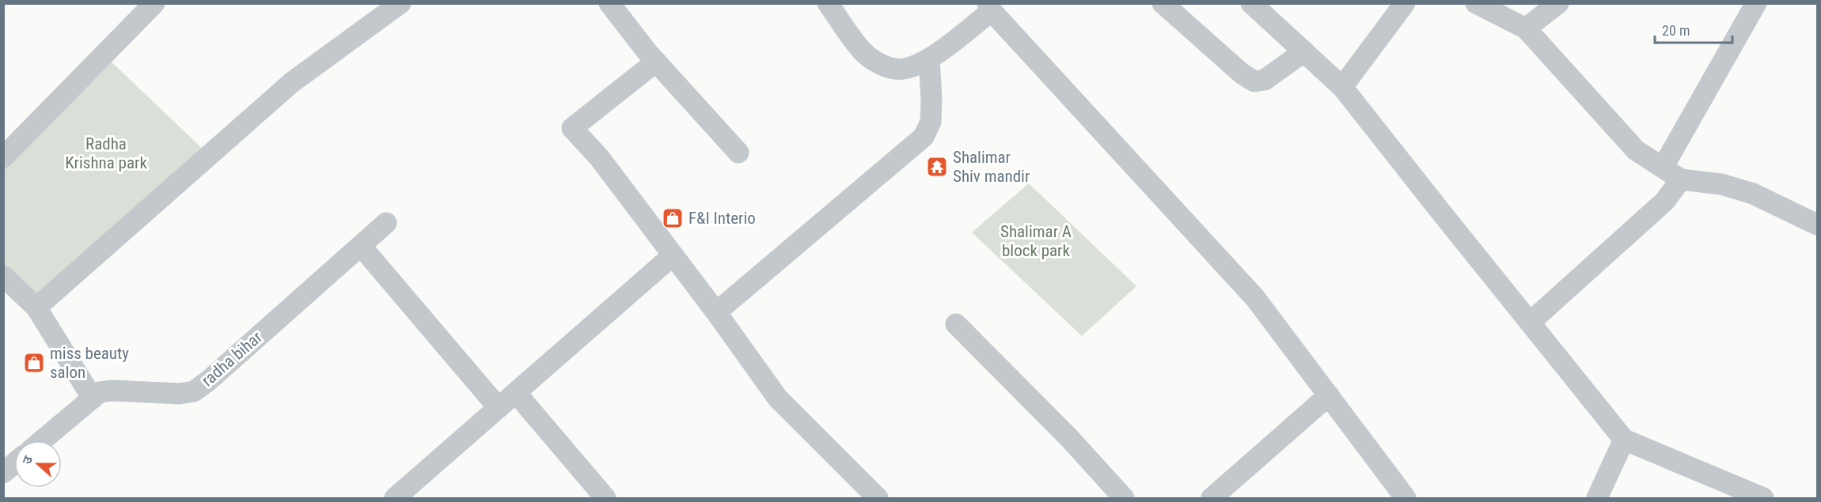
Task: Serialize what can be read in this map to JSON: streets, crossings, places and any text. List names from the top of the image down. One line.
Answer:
{"streets":{"street":["radha bihar"]},"parks":["Radha Krishna park","Shalimar A block park"],"places":{"temple":["Shalimar Shiv mandir"],"shop":["F&I Interio","miss beauty salon"]},"scale_bar":"20 m","north":"left"}
